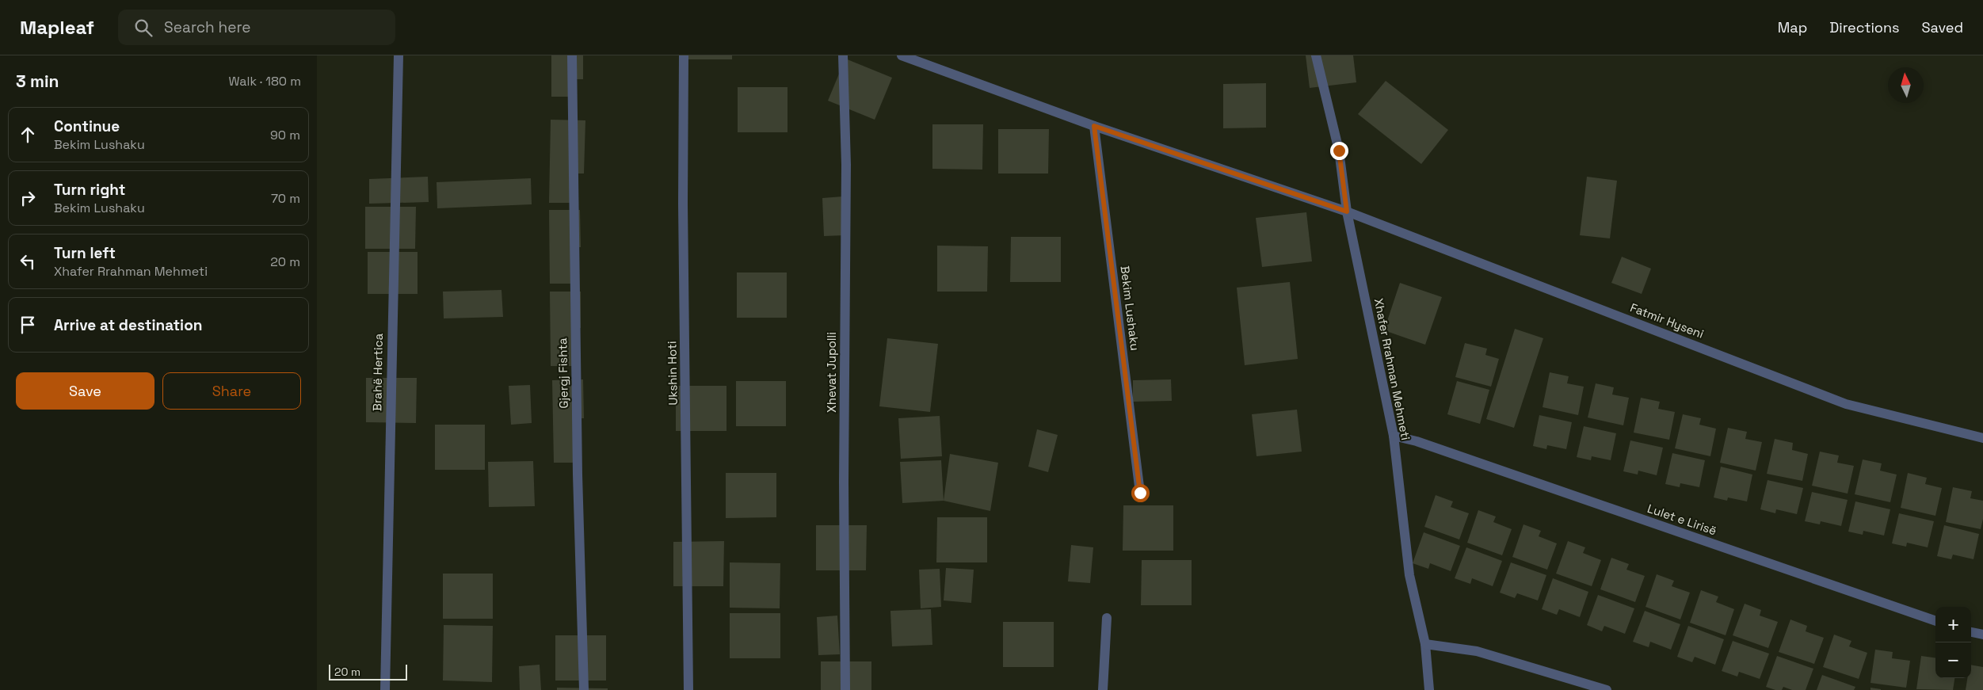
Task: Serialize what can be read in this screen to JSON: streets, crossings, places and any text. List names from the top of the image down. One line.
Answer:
{"streets":{"street":["Bekim Lushaku","Fatmir Hyseni","Xhafer Rrahman Mehmeti","Brahë Hertica","Xhevat Jupolli","Gjergj Fishta","Ukshin Hoti","Lulet e Lirisë"]},"crossings":[["Fatmir Hyseni","Xhafer Rrahman Mehmeti"],["Xhafer Rrahman Mehmeti","Lulet e Lirisë"]],"scale_bar":"20 m","north":"top","page":{"header":"Mapleaf","search":"Search here","nav":["Map","Directions","Saved"],"heading":["3 min","Walk · 180 m"],"list":[["Continue","Bekim Lushaku","90 m"],["Turn right","Bekim Lushaku","70 m"],["Turn left","Xhafer Rrahman Mehmeti","20 m"],"Arrive at destination"],"buttons":["Save","Share"],"map_buttons":["+","−"],"scale":"20 m"}}
